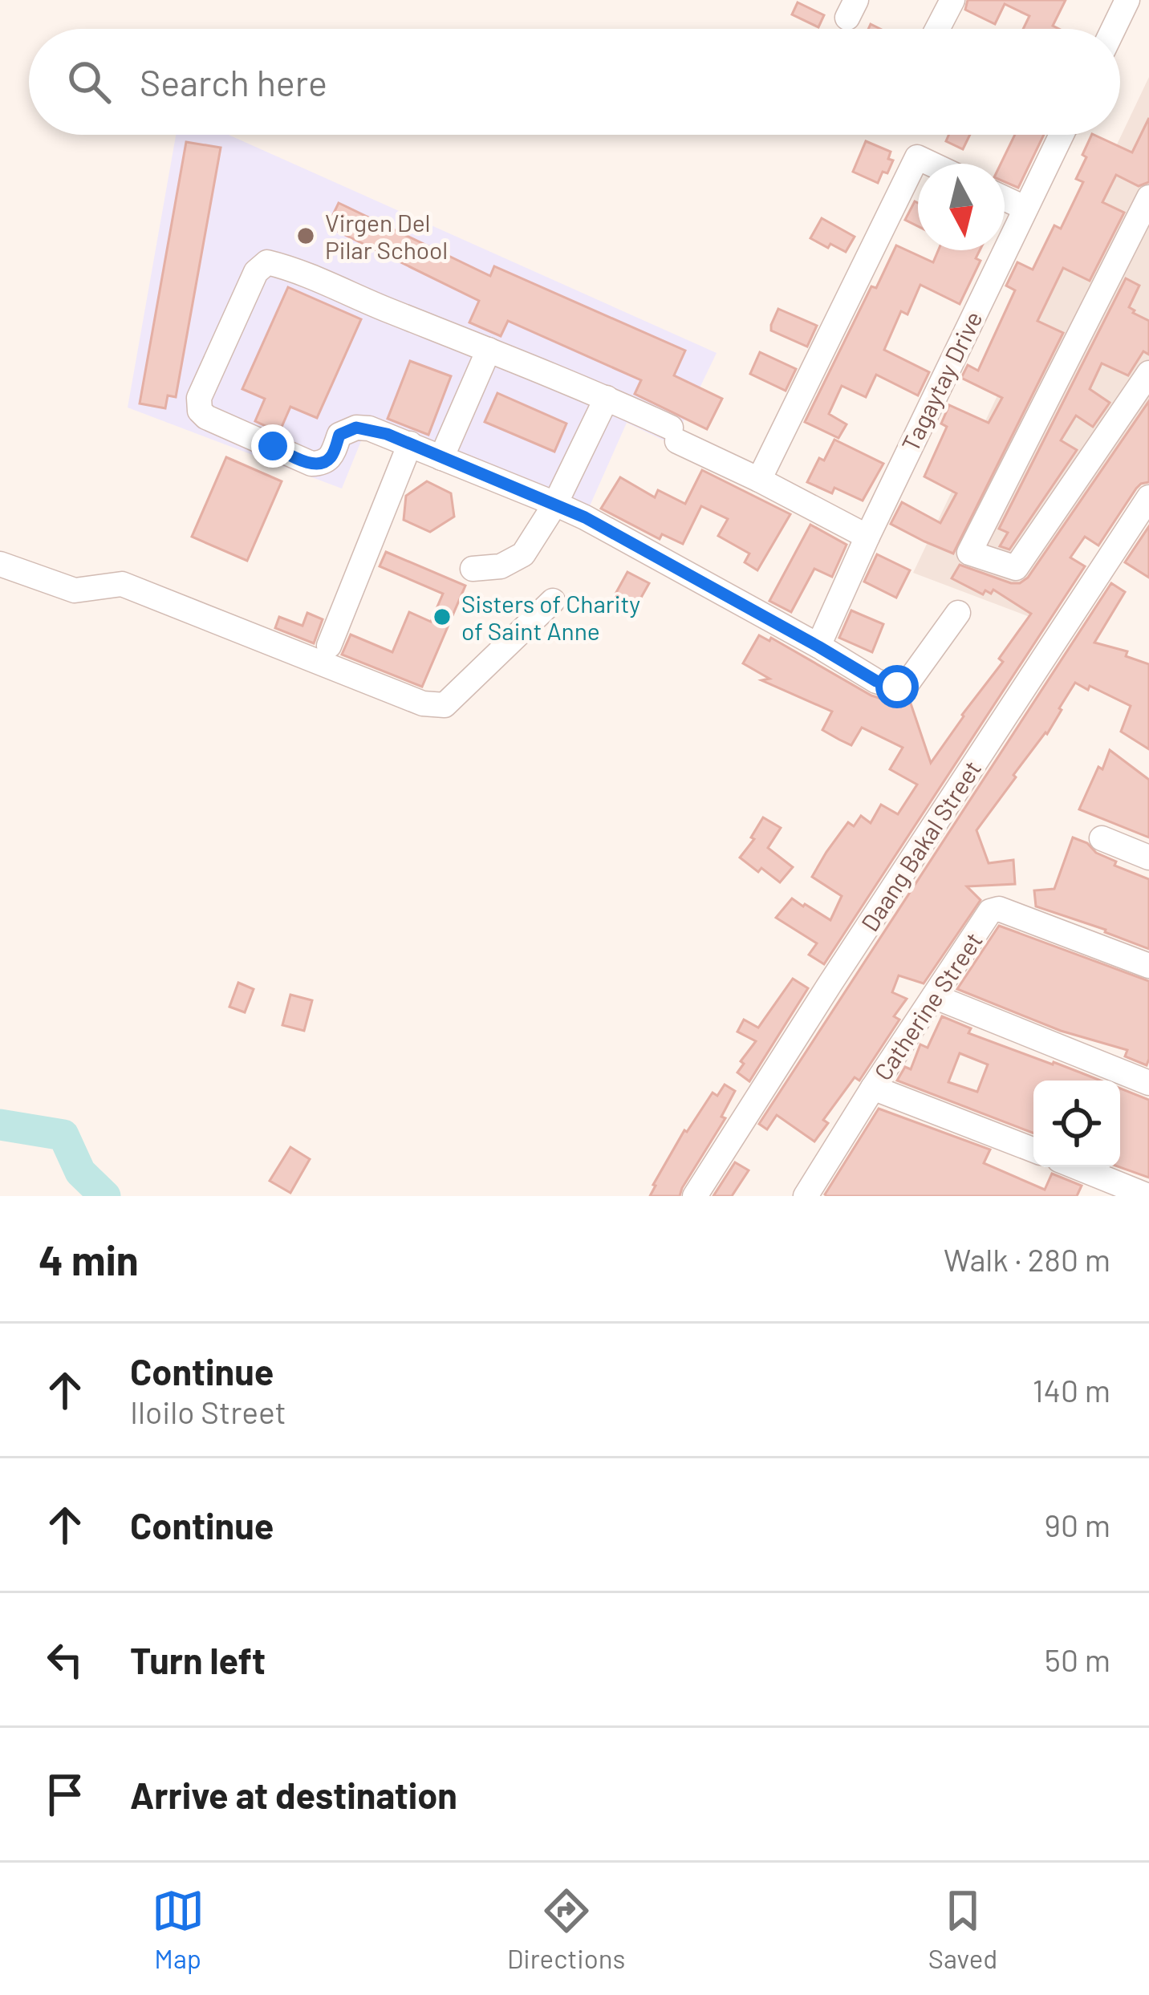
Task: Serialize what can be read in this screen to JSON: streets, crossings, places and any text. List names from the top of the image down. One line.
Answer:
{"streets":{"street":["Tagaytay Drive","Daang Bakal Street","Catherine Street"]},"places":["Virgen Del Pilar School","Sisters of Charity of Saint Anne"],"north":"bottom","page":{"search":"Search here","heading":["4 min","Walk · 280 m"],"list":[["Continue","Iloilo Street","140 m"],["Continue","90 m"],["Turn left","50 m"],"Arrive at destination"],"nav":["Map","Directions","Saved"]}}
